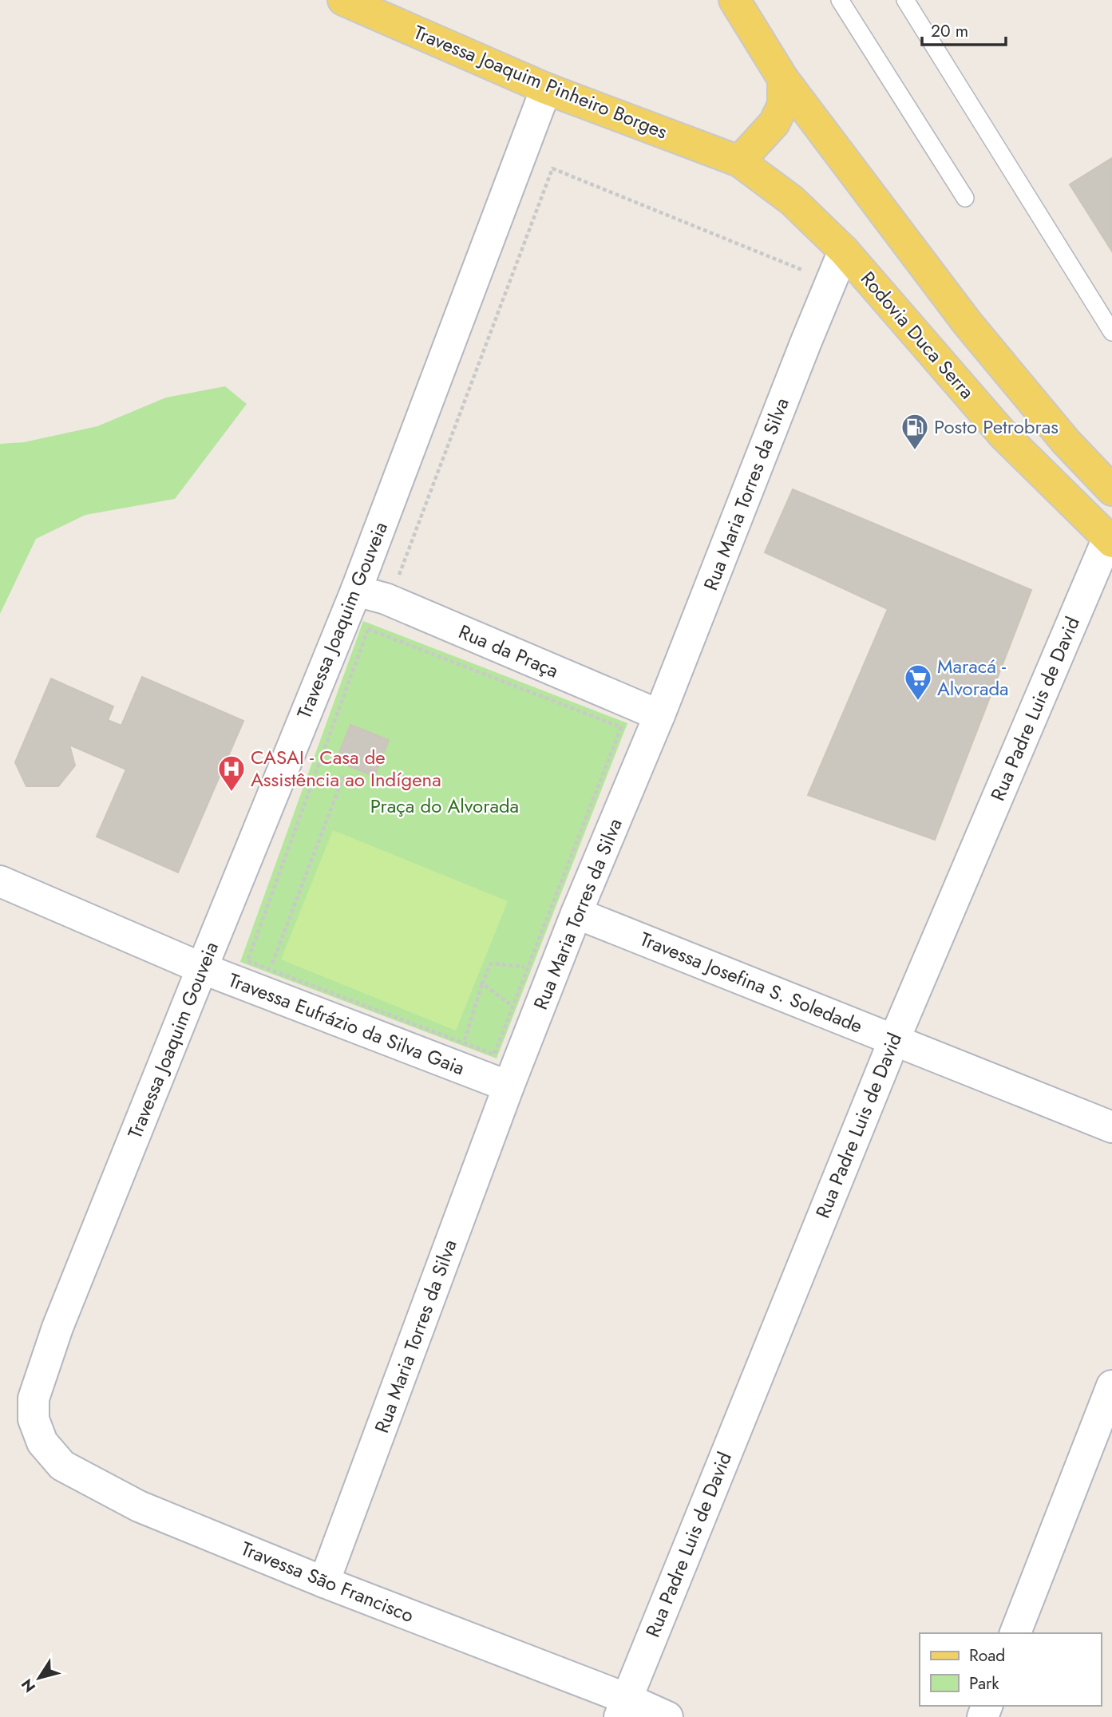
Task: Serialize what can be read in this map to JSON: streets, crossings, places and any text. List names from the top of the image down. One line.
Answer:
{"streets":{"main road":["Travessa Joaquim Pinheiro Borges","Rodovia Duca Serra"],"street":["Rua Maria Torres da Silva","Travessa Joaquim Gouveia","Rua da Praça","Rua Padre Luis de David","Travessa Josefina S. Soledade","Travessa Eufrázio da Silva Gaia","Travessa São Francisco"]},"crossings":[["Travessa Joaquim Pinheiro Borges","Rodovia Duca Serra"],["Travessa Joaquim Pinheiro Borges","Travessa Joaquim Gouveia"],["Rodovia Duca Serra","Rua Maria Torres da Silva"],["Rodovia Duca Serra","Rua Padre Luis de David"],["Rua Maria Torres da Silva","Rua da Praça"],["Rua Maria Torres da Silva","Travessa Josefina S. Soledade"],["Rua Maria Torres da Silva","Travessa Eufrázio da Silva Gaia"],["Rua Maria Torres da Silva","Travessa São Francisco"],["Travessa Joaquim Gouveia","Rua da Praça"],["Travessa Joaquim Gouveia","Travessa Eufrázio da Silva Gaia"],["Travessa Joaquim Gouveia","Travessa São Francisco"],["Rua Padre Luis de David","Travessa Josefina S. Soledade"],["Rua Padre Luis de David","Travessa São Francisco"]],"parks":["Praça do Alvorada"],"places":{"fuel station":["Posto Petrobras"],"supermarket":["Maracá - Alvorada"],"hospital":["CASAI - Casa de Assistência ao Indígena"]},"legend":["Road","Park"],"scale_bar":"20 m","north":"bottom left"}
